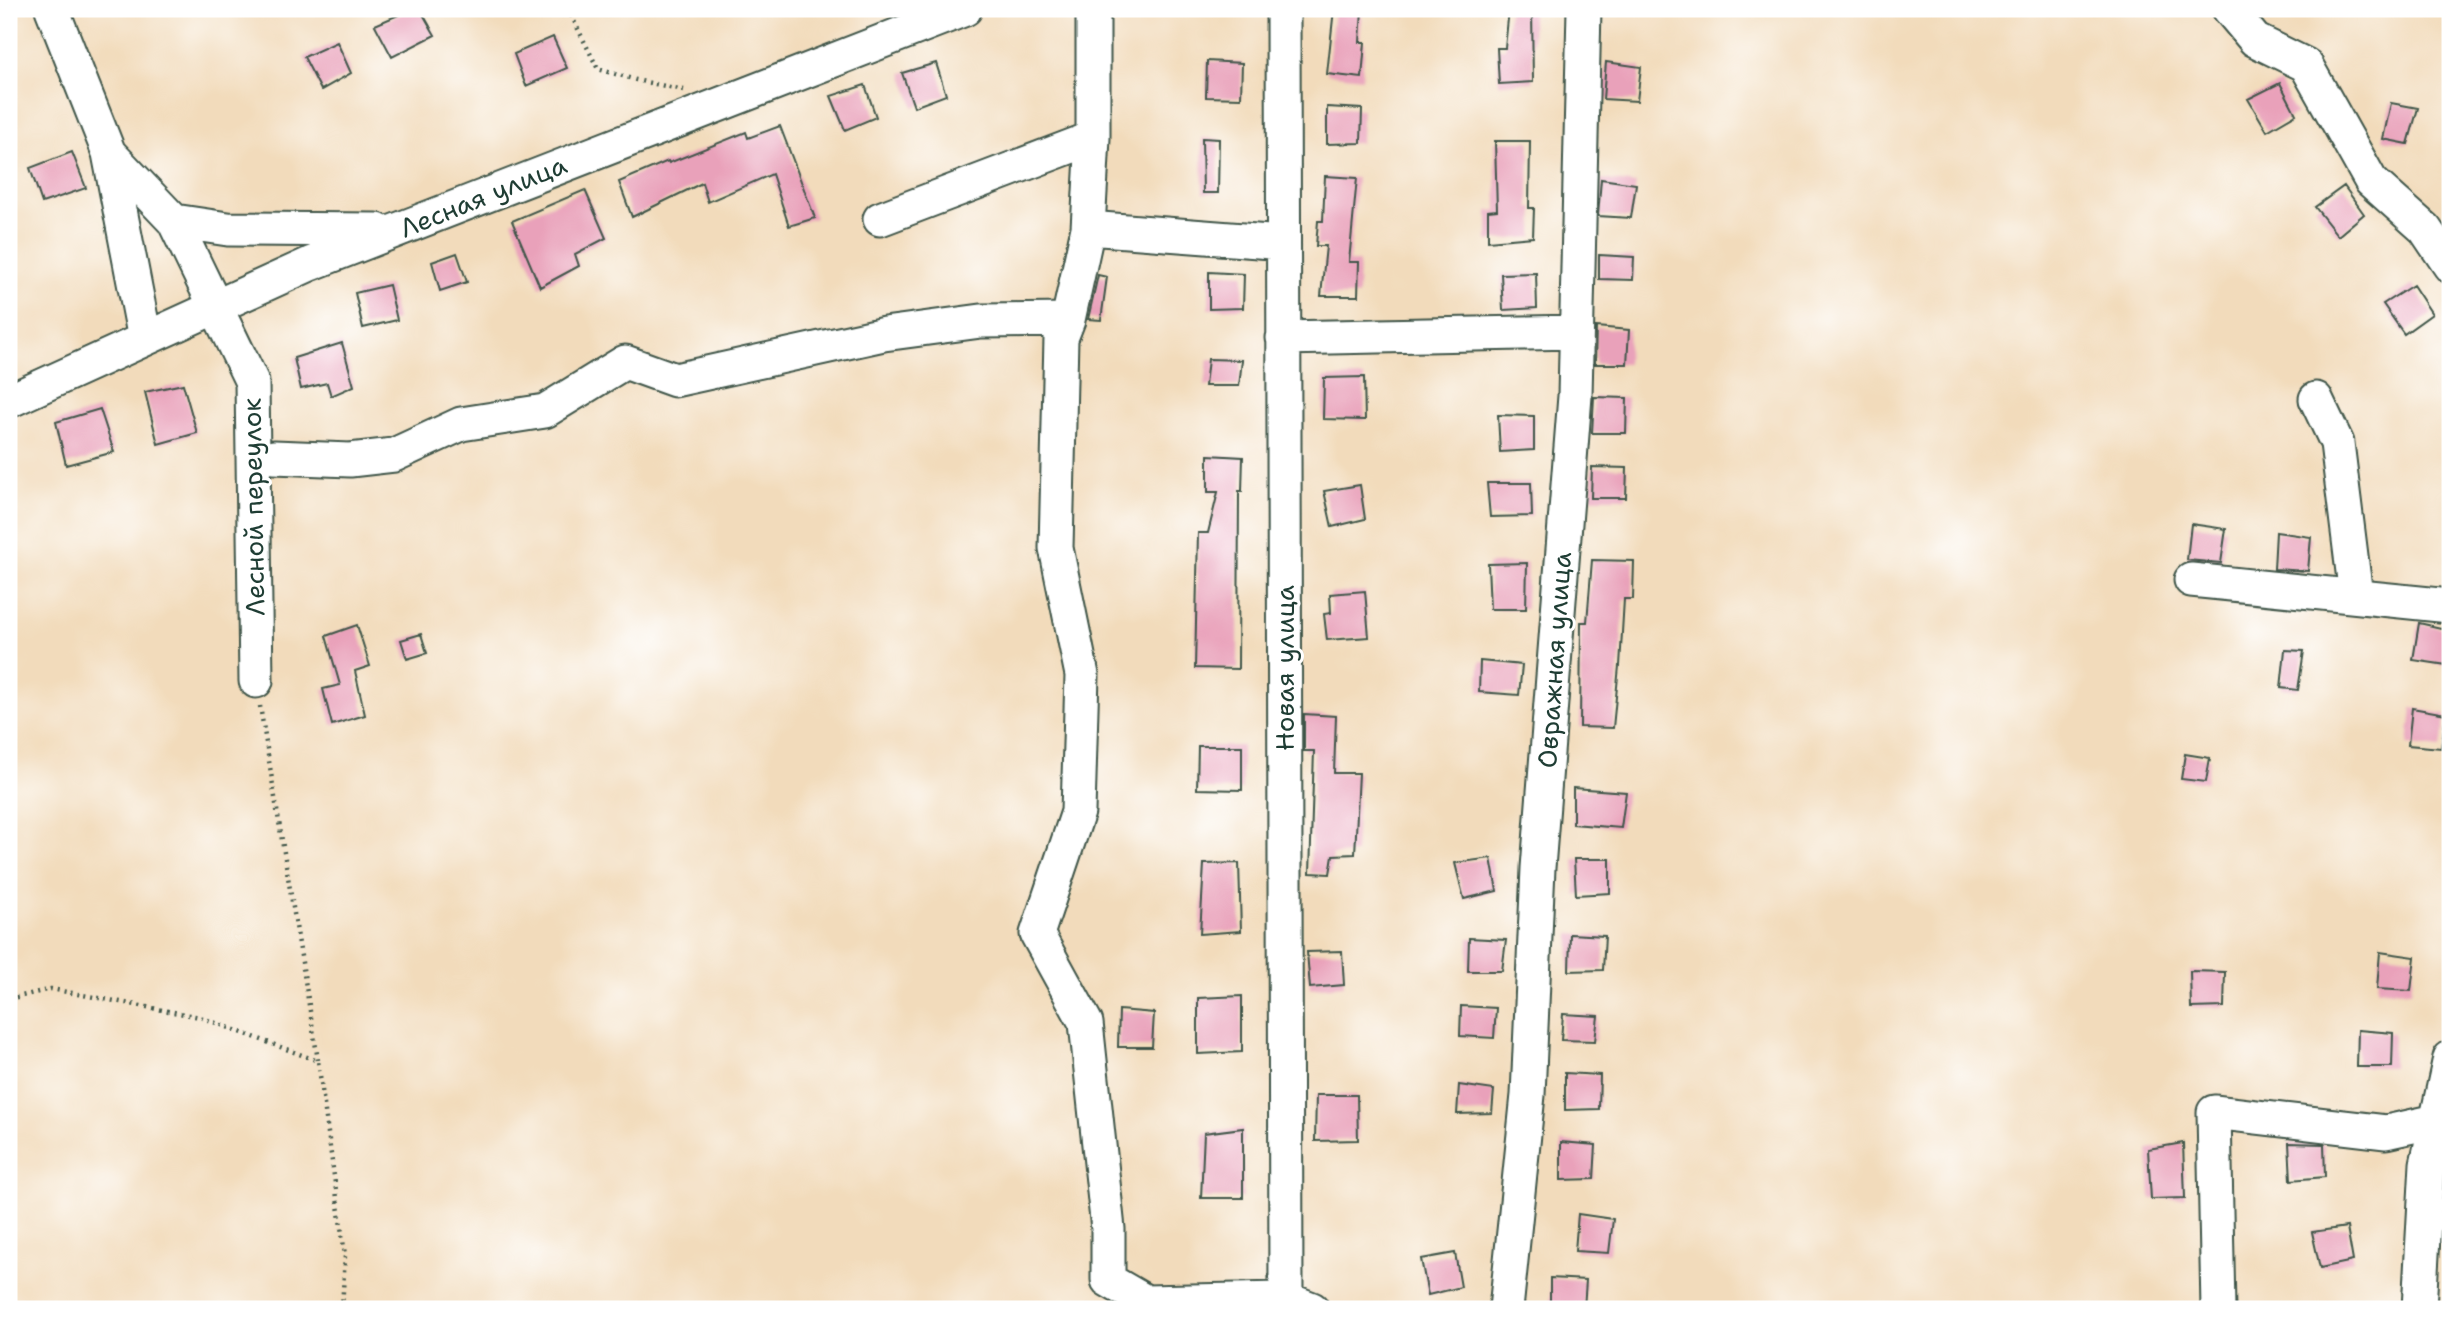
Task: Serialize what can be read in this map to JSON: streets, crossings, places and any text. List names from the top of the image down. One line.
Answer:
{"streets":{"street":["Лесная улица","Лесной переулок","Овражная улица","Новая улица"]},"crossings":[["Лесная улица","Лесной переулок"]]}
